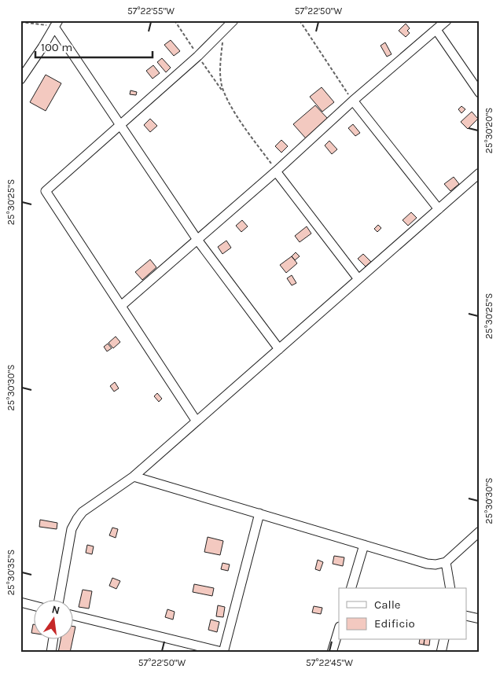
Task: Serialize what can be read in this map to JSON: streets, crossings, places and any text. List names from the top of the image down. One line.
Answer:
{"legend":["Calle","Edificio"],"scale_bar":"100 m","north":"top","coordinates":["57°22'55\"W","57°22'50\"W","25°30'20\"S","25°30'25\"S","25°30'30\"S","25°30'35\"S","57°22'45\"W"]}
